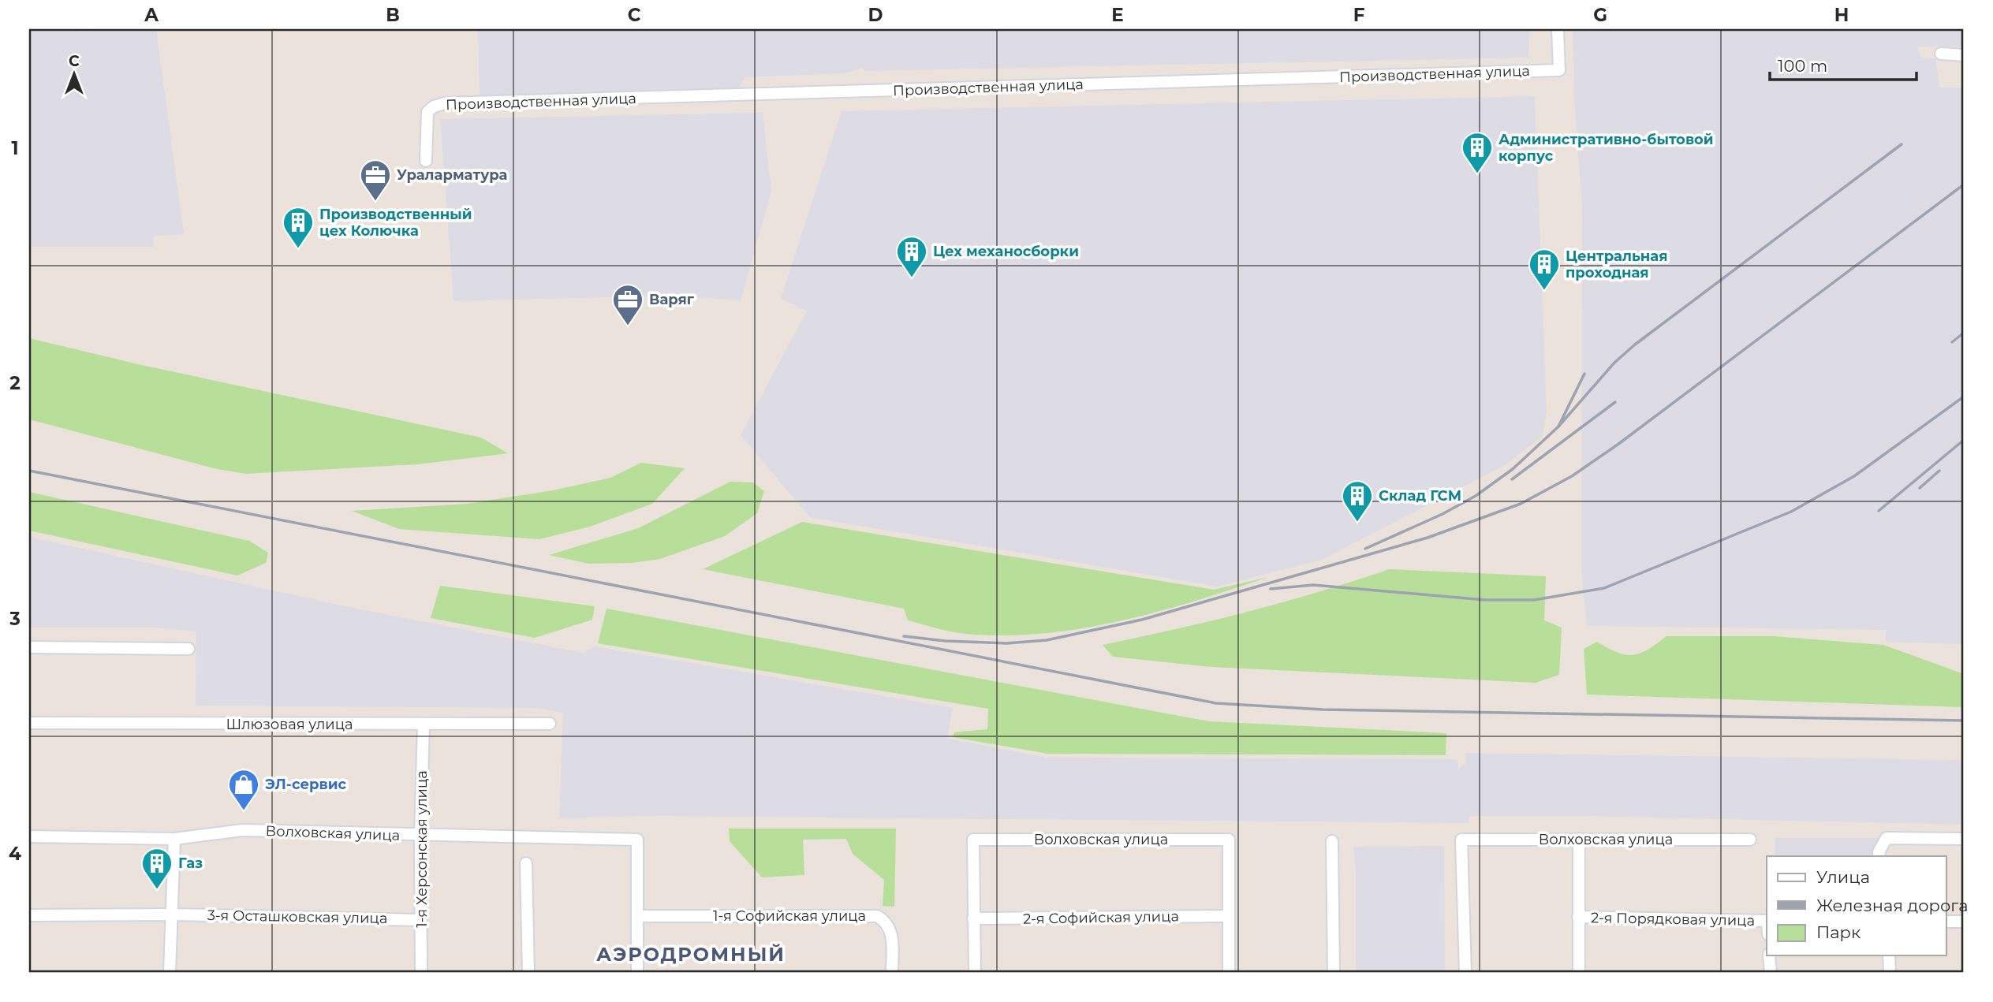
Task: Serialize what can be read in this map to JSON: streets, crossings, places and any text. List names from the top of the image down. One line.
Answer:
{"streets":{"street":["Производственная улица","Шлюзовая улица","Волховская улица","1-я Херсонская улица","1-я Софийская улица","3-я Осташковская улица","2-я Софийская улица","2-я Порядковая улица"]},"crossings":[["Шлюзовая улица","1-я Херсонская улица"],["Волховская улица","1-я Херсонская улица"],["Волховская улица","1-я Софийская улица"],["Волховская улица","2-я Софийская улица"],["1-я Херсонская улица","3-я Осташковская улица"]],"districts":["АЭРОДРОМНЫЙ"],"places":{"building":["Административно-бытовой корпус","Производственный цех Колючка","Цех механосборки","Центральная проходная","Склад ГСМ","Газ"],"office":["Ураларматура","Варяг"],"shop":["ЭЛ-сервис"]},"legend":["Улица","Железная дорога","Парк"],"scale_bar":"100 m","north":"top","grid":{"columns":["A","B","C","D","E","F","G","H"],"rows":["1","2","3","4"]}}
